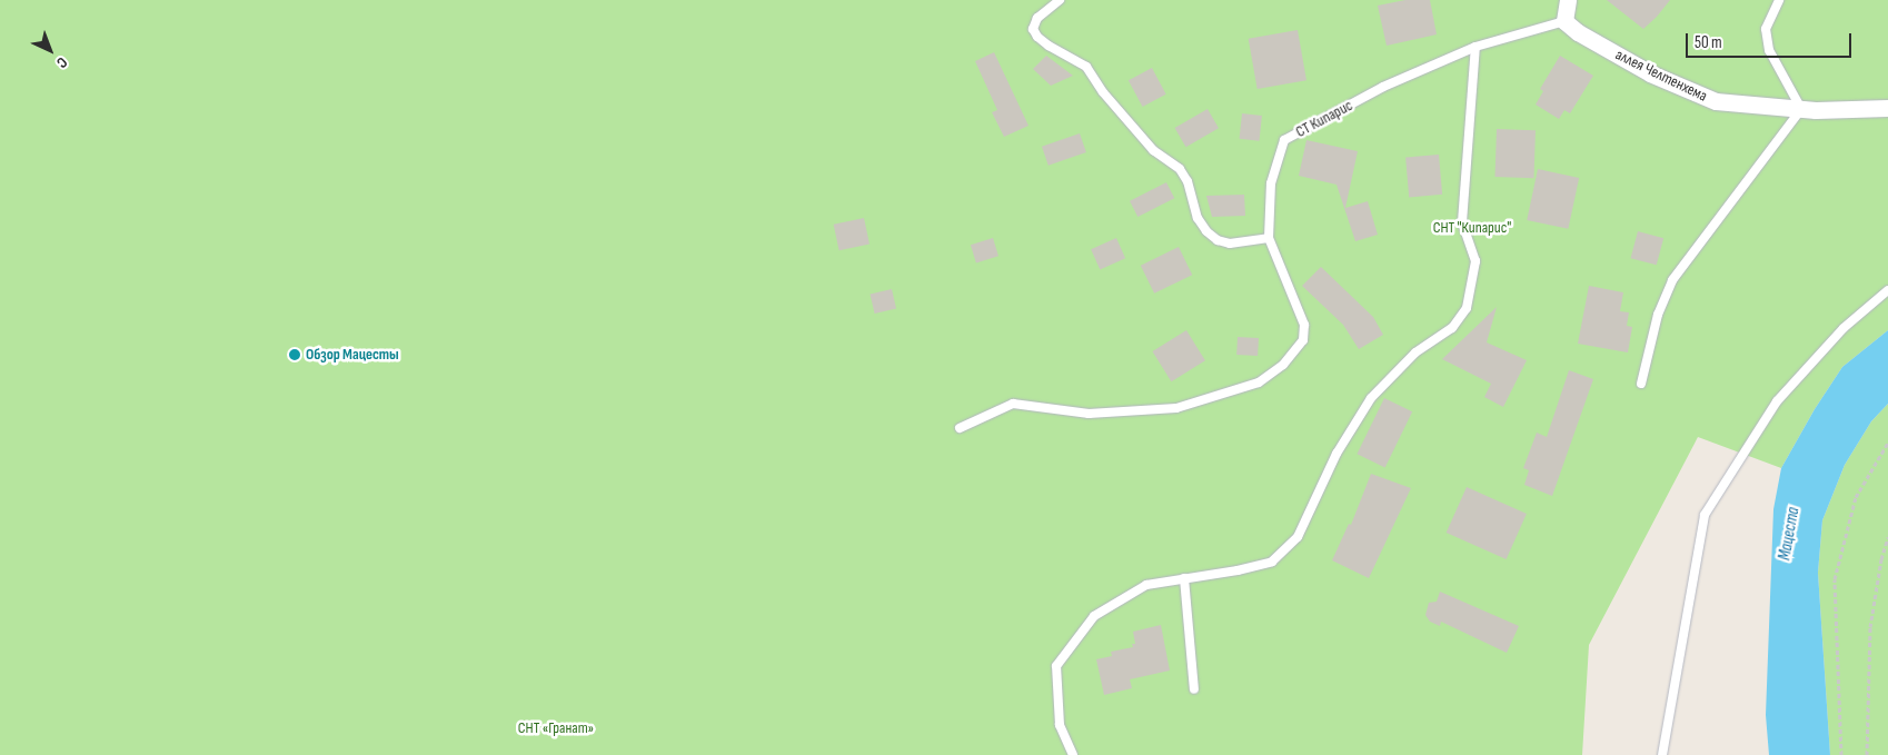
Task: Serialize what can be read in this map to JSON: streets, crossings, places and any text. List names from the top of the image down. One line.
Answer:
{"streets":{"street":["аллея Челтенхема"],"lane":["СТ Кипарис"]},"crossings":[["аллея Челтенхема","СТ Кипарис"]],"water":["Мацеста"],"parks":["СНТ \"Кипарис\"","СНТ «Гранат»"],"places":["Обзор Мацесты"],"scale_bar":"50 m","north":"bottom right"}
